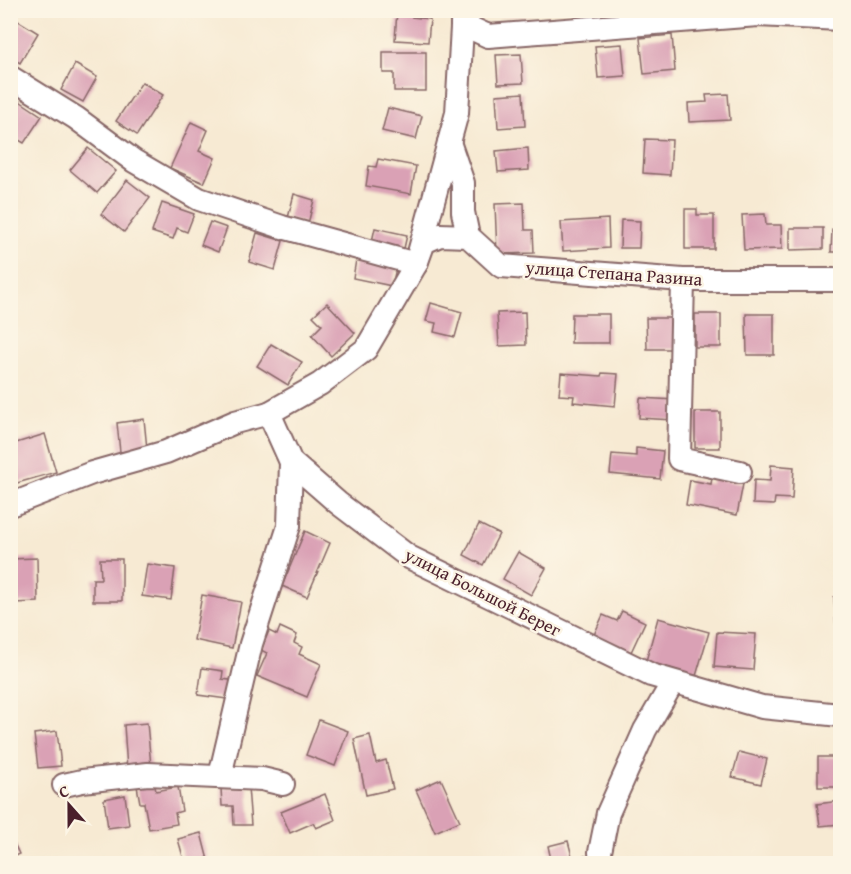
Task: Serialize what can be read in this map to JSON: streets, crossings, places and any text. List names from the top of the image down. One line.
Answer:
{"streets":{"street":["улица Степана Разина","улица Большой Берег"]},"north":"top"}
